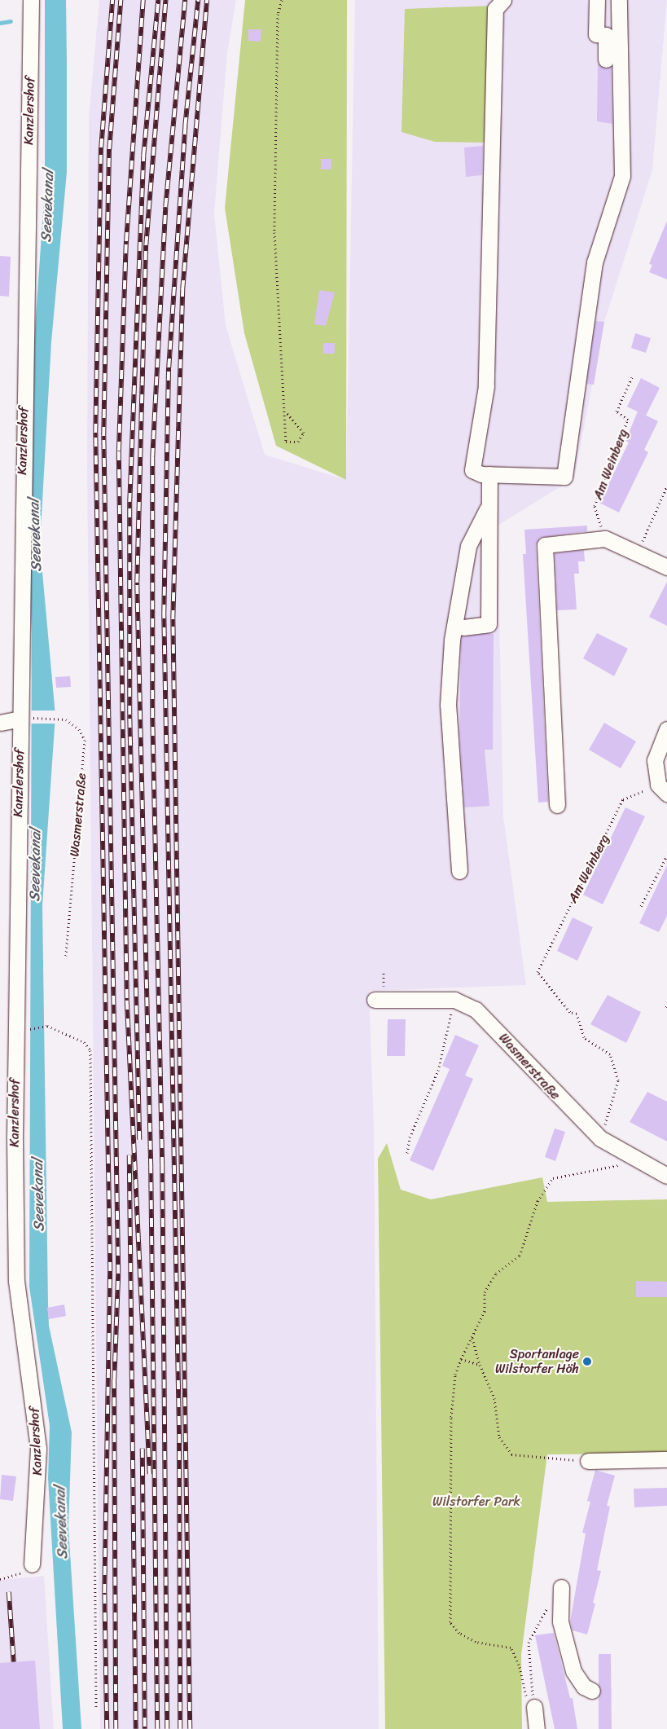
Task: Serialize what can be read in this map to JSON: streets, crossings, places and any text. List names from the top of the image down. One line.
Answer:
{"streets":{"street":["Kanzlershof","Wasmerstraße"],"path":["Am Weinberg"]},"crossings":[["Kanzlershof","Wasmerstraße"],["Am Weinberg","Wasmerstraße"]],"water":["Seevekanal"],"parks":["Wilstorfer Park"],"places":["Sportanlage Wilstorfer Höh"]}
